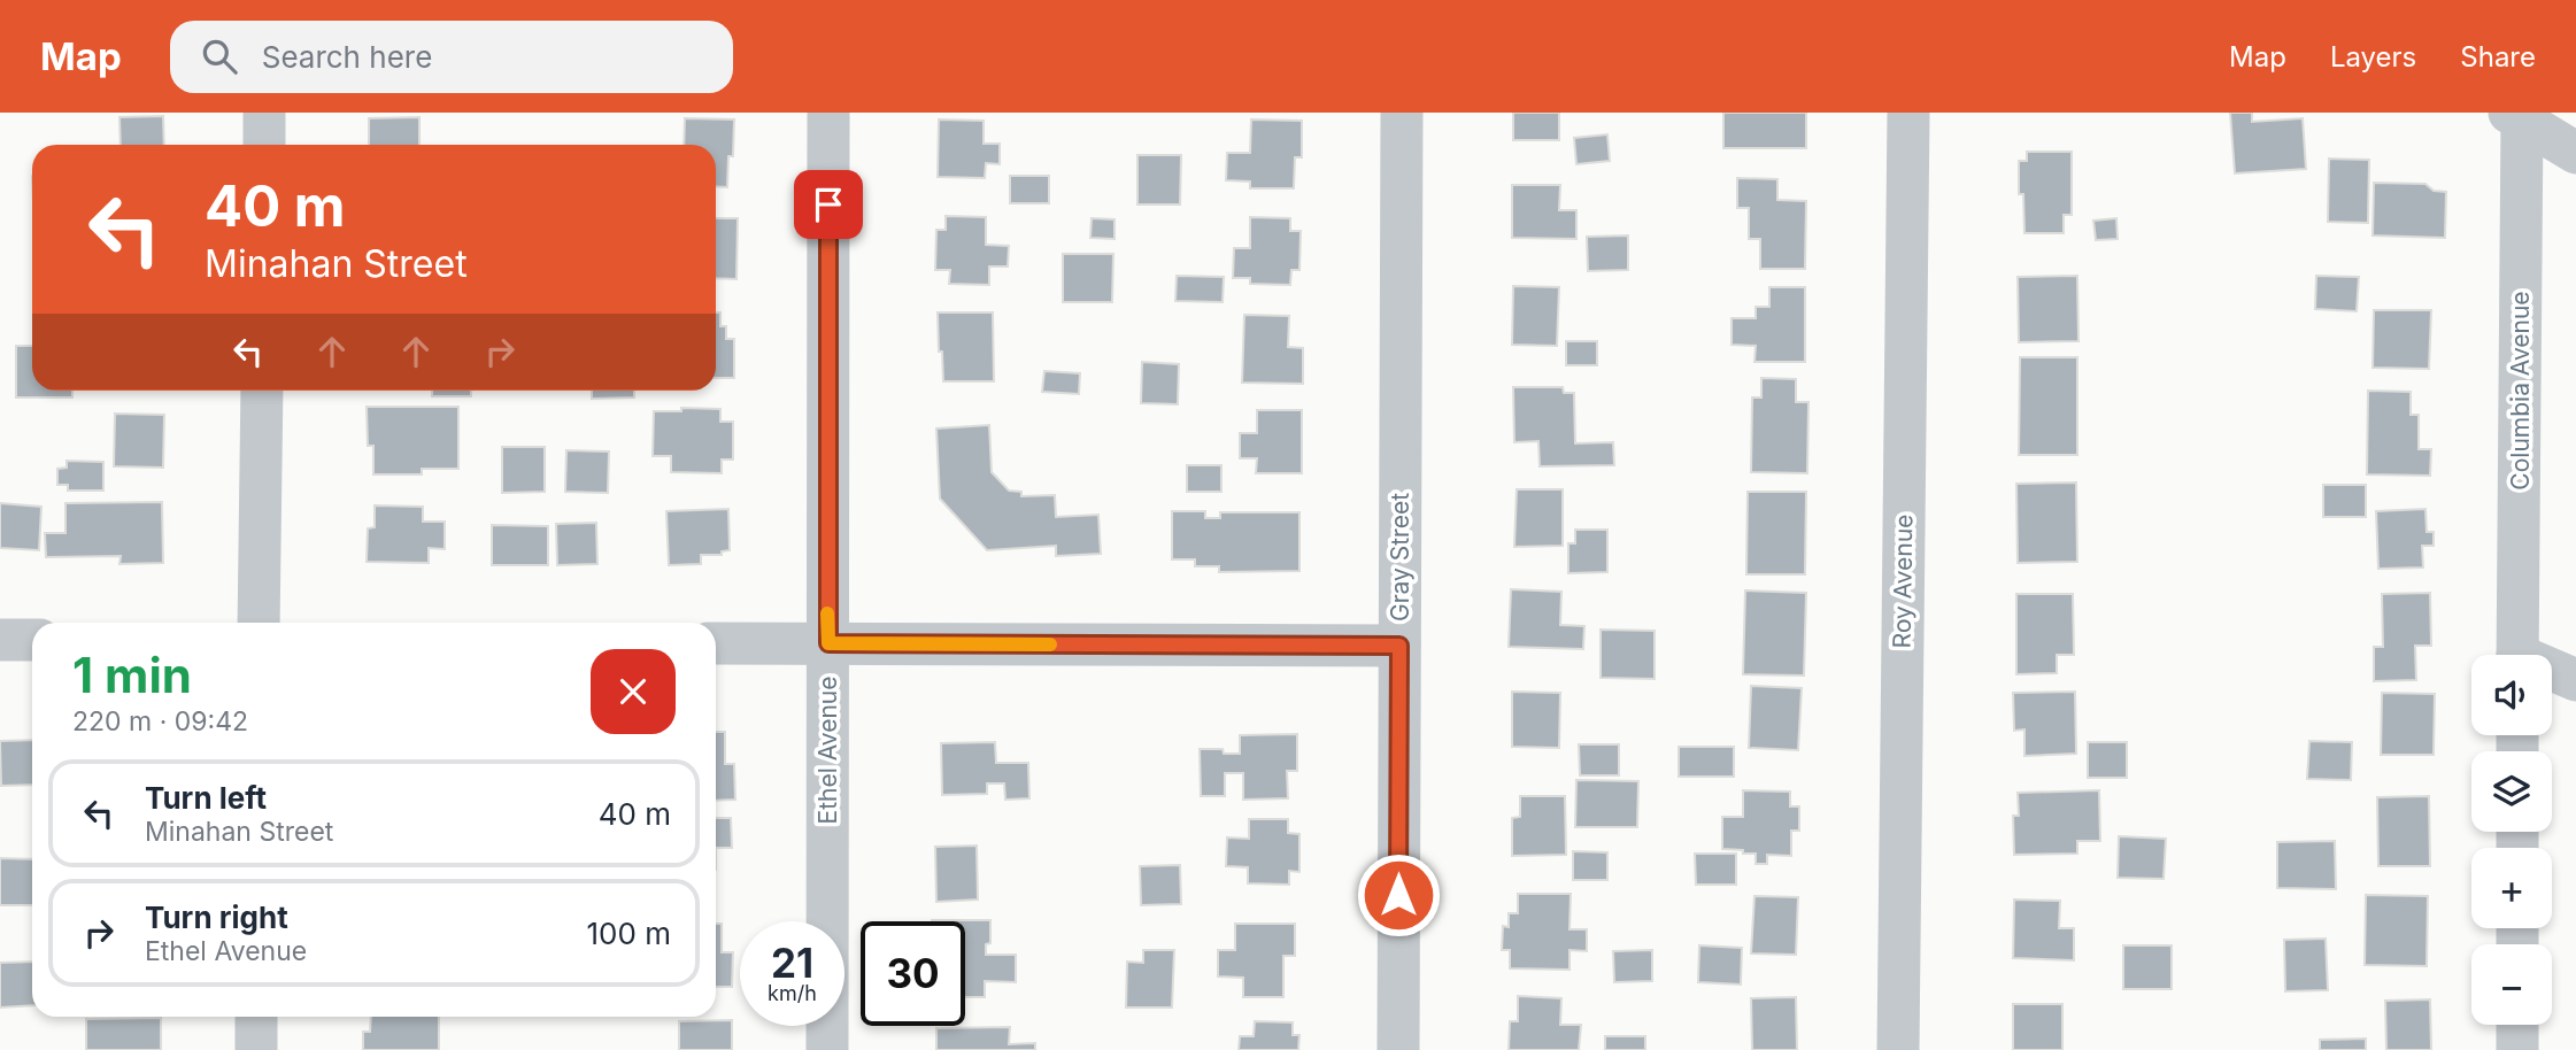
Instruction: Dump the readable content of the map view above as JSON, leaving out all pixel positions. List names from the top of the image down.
{
  "streets": {
    "street": [
      "Columbia Avenue",
      "Gray Street",
      "Roy Avenue",
      "Ethel Avenue"
    ]
  },
  "page": {
    "header": "Map",
    "search": "Search here",
    "nav": ["Map", "Layers", "Share"],
    "turn": ["40 m", "Minahan Street"],
    "heading": ["1 min", "220 m · 09:42"],
    "map_buttons": ["+", "−"],
    "list": [
      {
        "name": "Turn left",
        "note": "Minahan Street",
        "value": "40 m"
      },
      {
        "name": "Turn right",
        "note": "Ethel Avenue",
        "value": "100 m"
      }
    ],
    "speed": "21 km/h",
    "limit": "30"
  }
}
